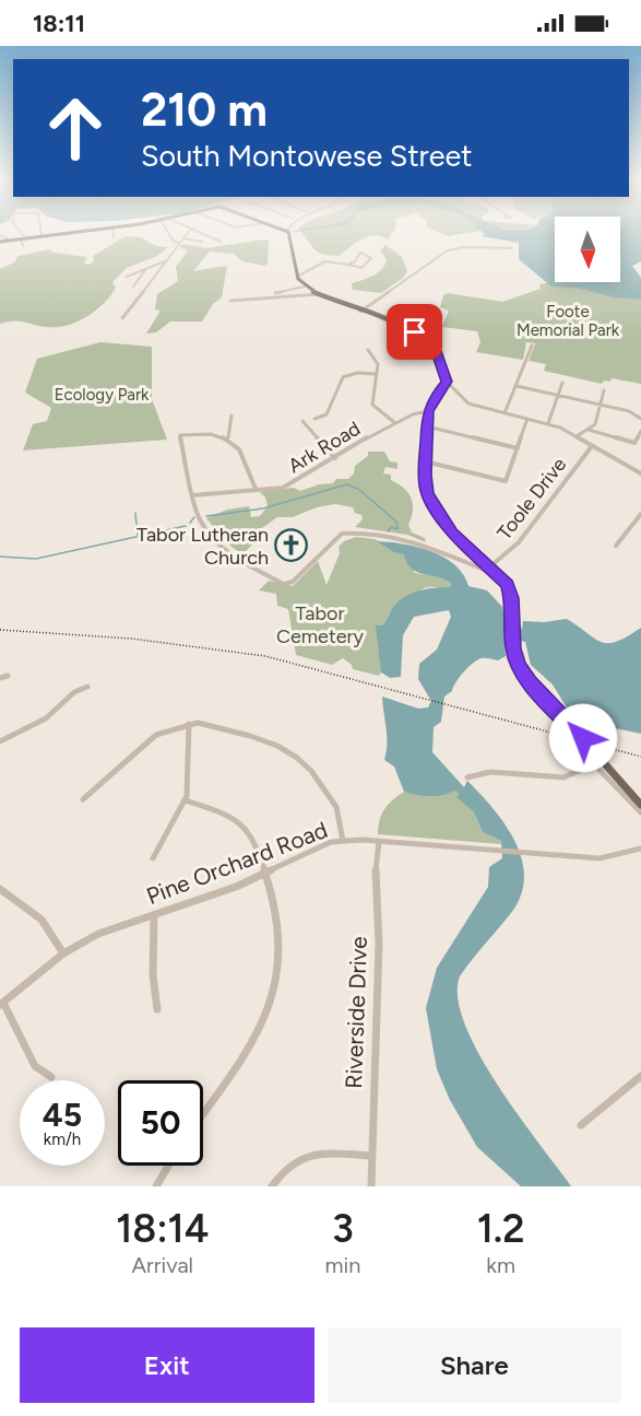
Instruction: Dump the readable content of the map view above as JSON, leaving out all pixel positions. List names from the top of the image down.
{
  "streets": {
    "street": [
      "Ark Road",
      "Toole Drive",
      "Pine Orchard Road",
      "Riverside Drive"
    ]
  },
  "crossings": [
    ["Pine Orchard Road", "Riverside Drive"]
  ],
  "parks": ["Foote Memorial Park", "Ecology Park", "Tabor Cemetery"],
  "places": {
    "church": ["Tabor Lutheran Church"]
  },
  "north": "bottom",
  "page": {
    "status": "18:11",
    "turn": ["210 m", "South Montowese Street"],
    "speed": "45 km/h",
    "limit": "50",
    "eta": [
      "18:14",
      "Arrival",
      "3",
      "min",
      "1.2",
      "km"
    ],
    "buttons": ["Exit", "Share"]
  }
}
